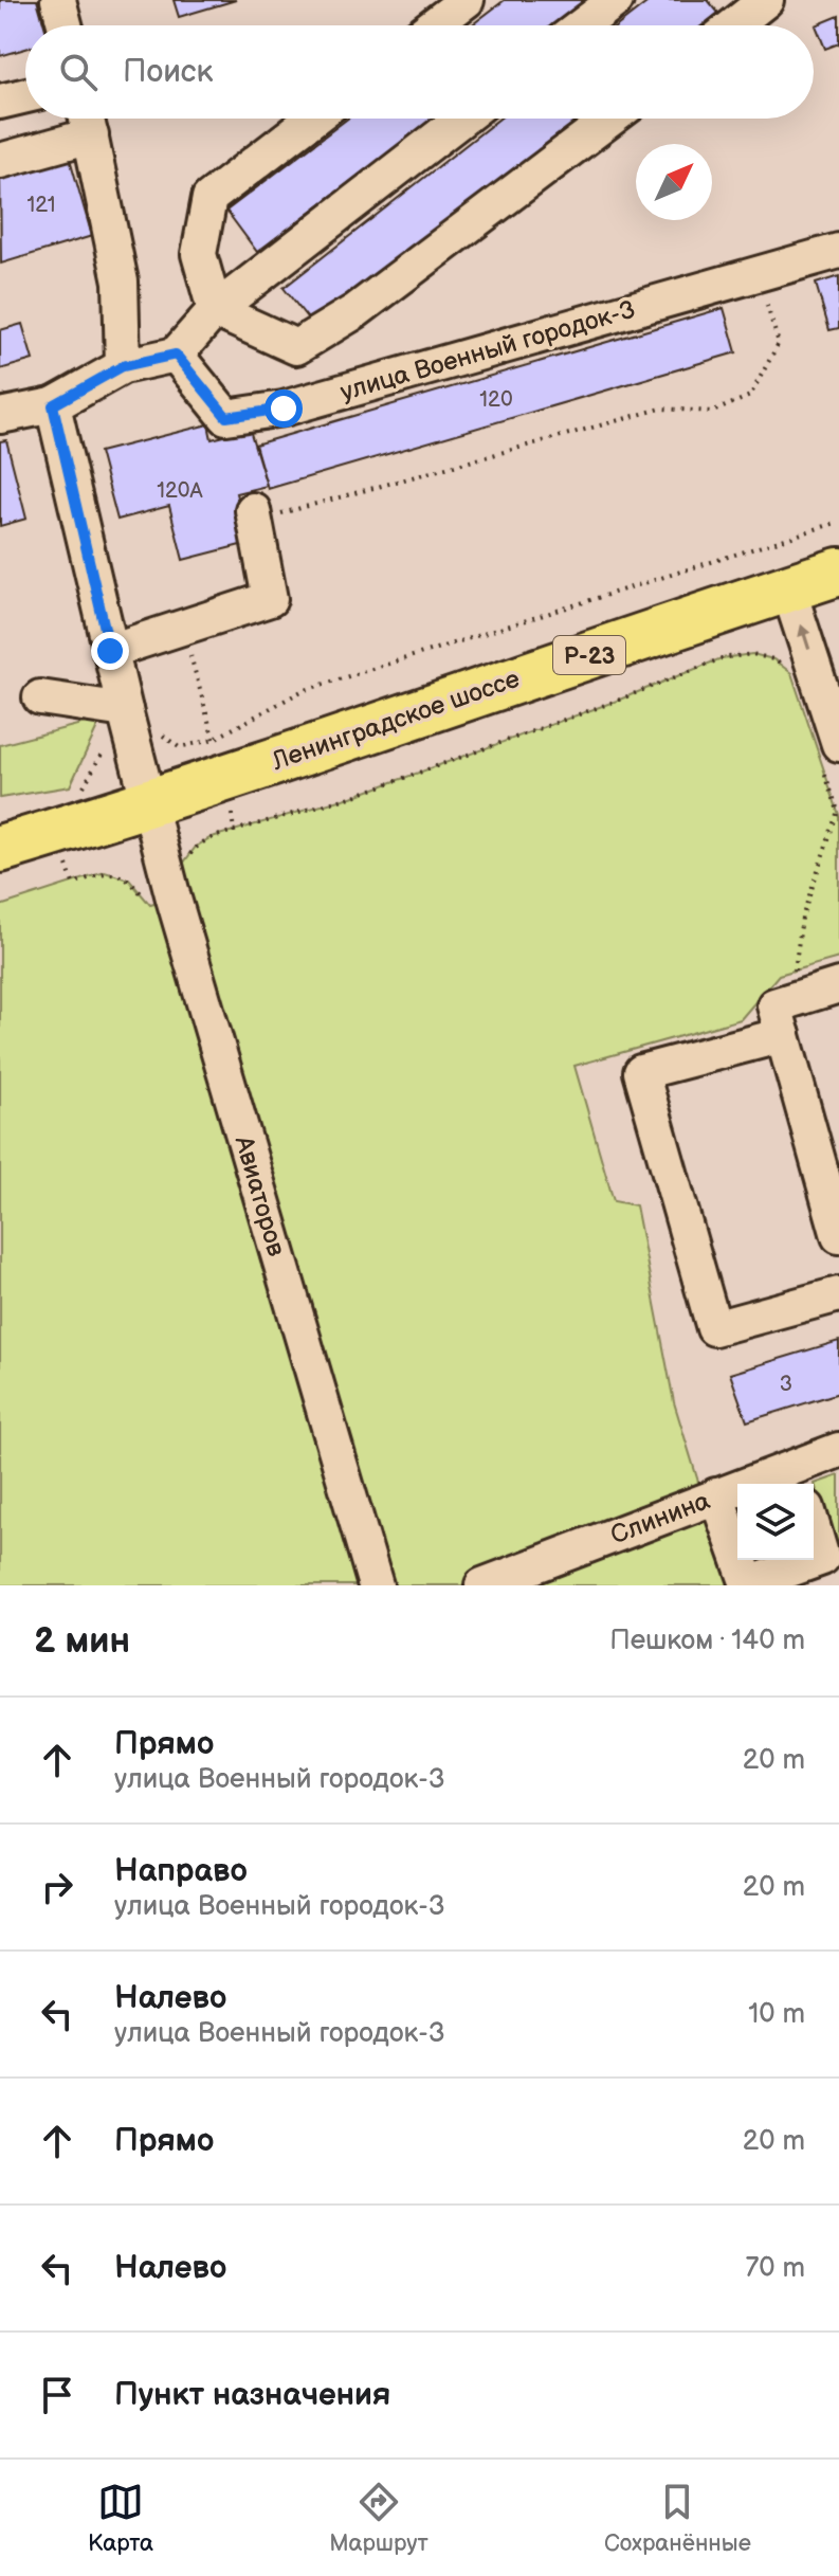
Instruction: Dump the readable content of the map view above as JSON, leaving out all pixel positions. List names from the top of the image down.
{
  "streets": {
    "highway": ["Р-23", "Ленинградское шоссе"],
    "street": ["улица Военный городок-3", "Авиаторов", "Слинина"]
  },
  "crossings": [
    ["Ленинградское шоссе", "Авиаторов"]
  ],
  "house_numbers": [
    "121",
    "120",
    "120А",
    "3"
  ],
  "north": "top right",
  "page": {
    "search": "Поиск",
    "heading": ["2 мин", "Пешком · 140 m"],
    "list": [
      ["Прямо", "улица Военный городок-3", "20 m"],
      ["Направо", "улица Военный городок-3", "20 m"],
      ["Налево", "улица Военный городок-3", "10 m"],
      ["Прямо", "20 m"],
      ["Налево", "70 m"],
      "Пункт назначения"
    ],
    "nav": ["Карта", "Маршрут", "Сохранённые"]
  }
}
